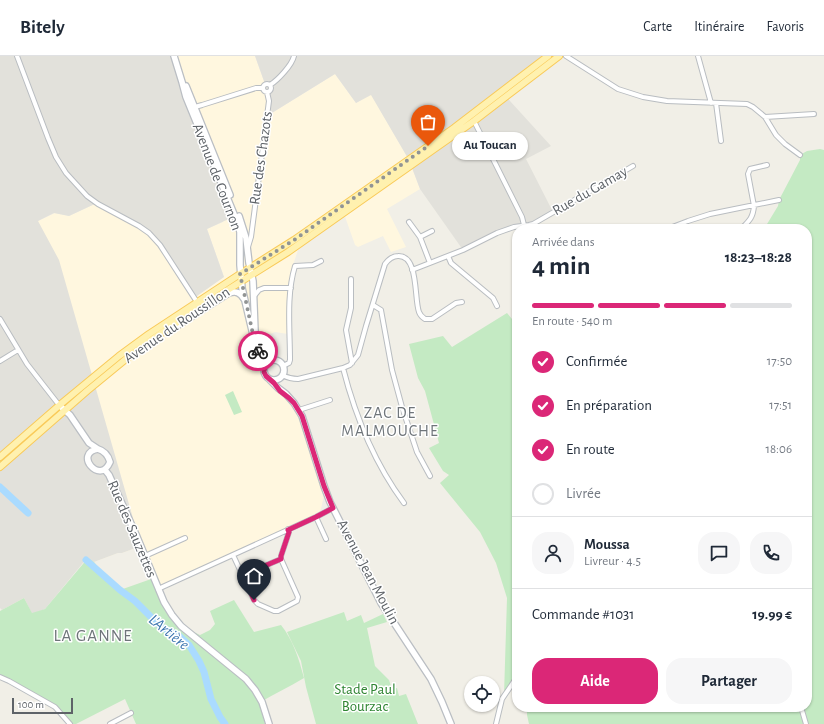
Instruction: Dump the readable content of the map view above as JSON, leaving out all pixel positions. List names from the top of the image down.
{
  "streets": {
    "main road": [
      "Avenue de Cournon",
      "Avenue du Roussillon",
      "Rue des Sauzettes",
      "Avenue Jean Moulin"
    ],
    "street": ["Rue des Chazots", "Rue du Gamay"]
  },
  "crossings": [
    ["Rue des Chazots", "Avenue de Cournon"],
    ["Avenue de Cournon", "Avenue du Roussillon"]
  ],
  "districts": ["ZAC DE MALMOUCHE", "LA GANNE"],
  "water": ["L'Artière"],
  "parks": ["Stade Paul Bourzac"],
  "places": ["Au Toucan"],
  "scale_bar": "100 m",
  "page": {
    "header": "Bitely",
    "nav": ["Carte", "Itinéraire", "Favoris"],
    "bubble": "Au Toucan",
    "heading": ["4 min", "Arrivée dans", "18:23–18:28"],
    "panel": [
      "Moussa",
      "Livreur · 4.5",
      "Commande #1031",
      "19.99 €"
    ],
    "bar": "En route · 540 m",
    "list": [
      ["Confirmée", "17:50"],
      ["En préparation", "17:51"],
      ["En route", "18:06"],
      "Livrée"
    ],
    "buttons": ["Aide", "Partager"],
    "scale": "100 m"
  }
}
